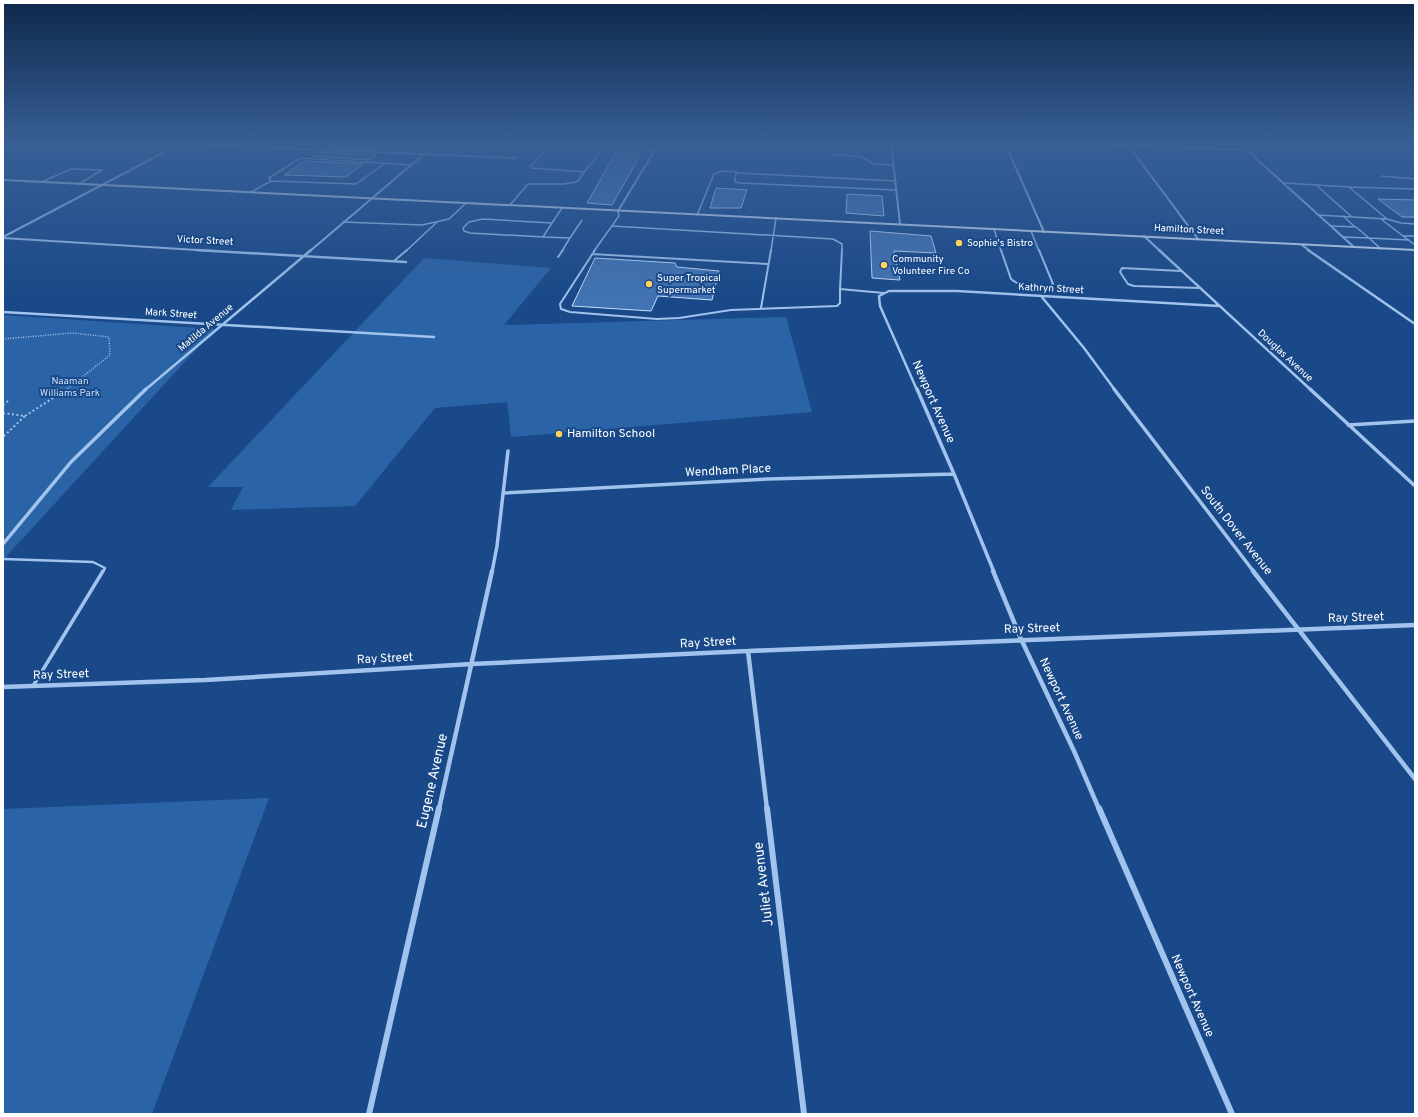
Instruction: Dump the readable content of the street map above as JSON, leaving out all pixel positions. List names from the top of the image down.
{
  "streets": {
    "street": [
      "Hamilton Street",
      "Victor Street",
      "Kathryn Street",
      "Mark Street",
      "Matilda Avenue",
      "Douglas Avenue",
      "Newport Avenue",
      "Wendham Place",
      "South Dover Avenue",
      "Ray Street",
      "Eugene Avenue",
      "Juliet Avenue"
    ]
  },
  "crossings": [
    ["Hamilton Street", "Matilda Avenue"],
    ["Hamilton Street", "Douglas Avenue"],
    ["Victor Street", "Matilda Avenue"],
    ["Kathryn Street", "Douglas Avenue"],
    ["Kathryn Street", "Newport Avenue"],
    ["Kathryn Street", "South Dover Avenue"],
    ["Mark Street", "Matilda Avenue"],
    ["Newport Avenue", "Wendham Place"],
    ["Newport Avenue", "Ray Street"],
    ["Wendham Place", "Eugene Avenue"],
    ["South Dover Avenue", "Ray Street"],
    ["Ray Street", "Eugene Avenue"],
    ["Ray Street", "Juliet Avenue"]
  ],
  "parks": ["Naaman Williams Park"],
  "places": [
    "Sophie's Bistro",
    "Community Volunteer Fire Co",
    "Super Tropical Supermarket",
    "Hamilton School"
  ]
}
